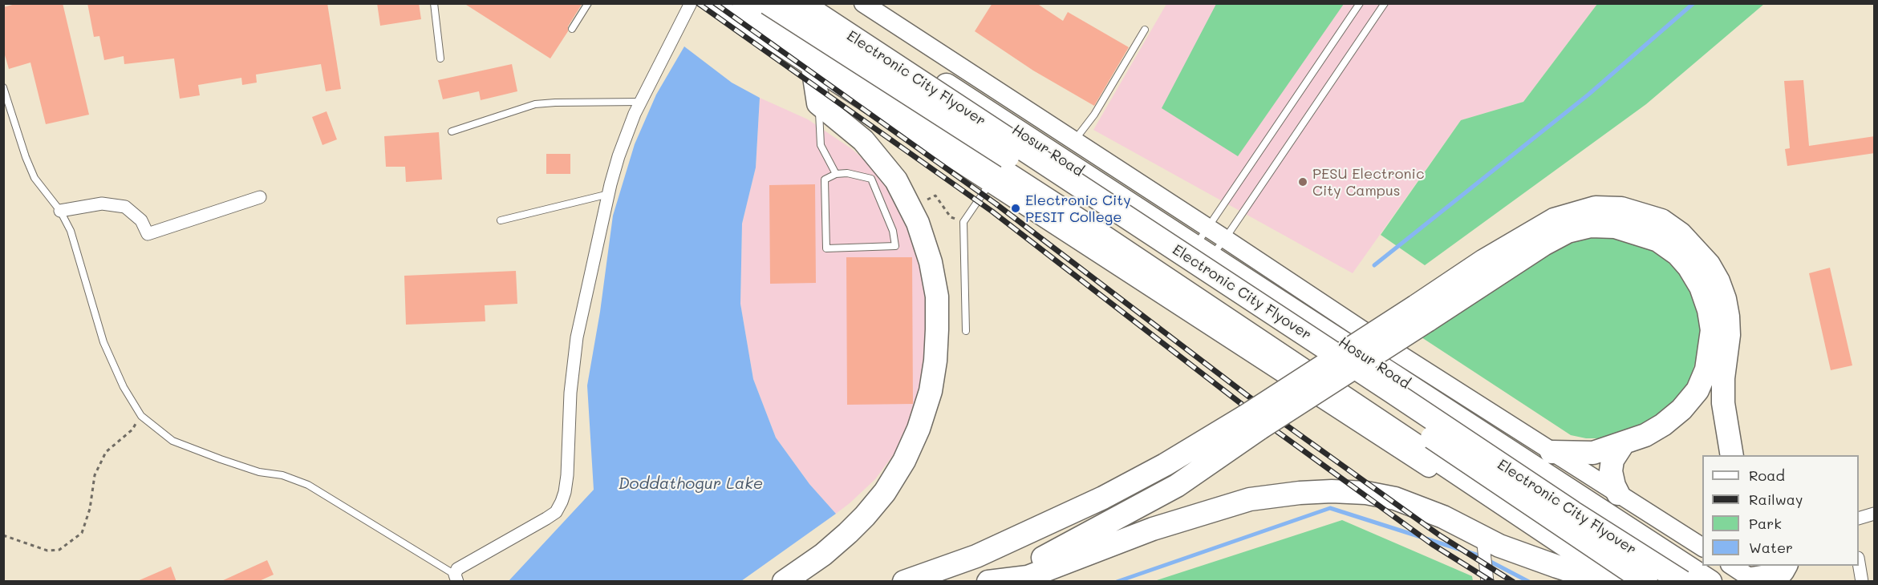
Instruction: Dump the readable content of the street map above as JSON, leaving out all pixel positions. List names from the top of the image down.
{
  "streets": {
    "highway": ["Electronic City Flyover", "Hosur Road"]
  },
  "water": ["Doddathogur Lake"],
  "places": ["PESU Electronic City Campus", "Electronic City PESIT College"],
  "legend": [
    "Road",
    "Railway",
    "Park",
    "Water"
  ]
}
